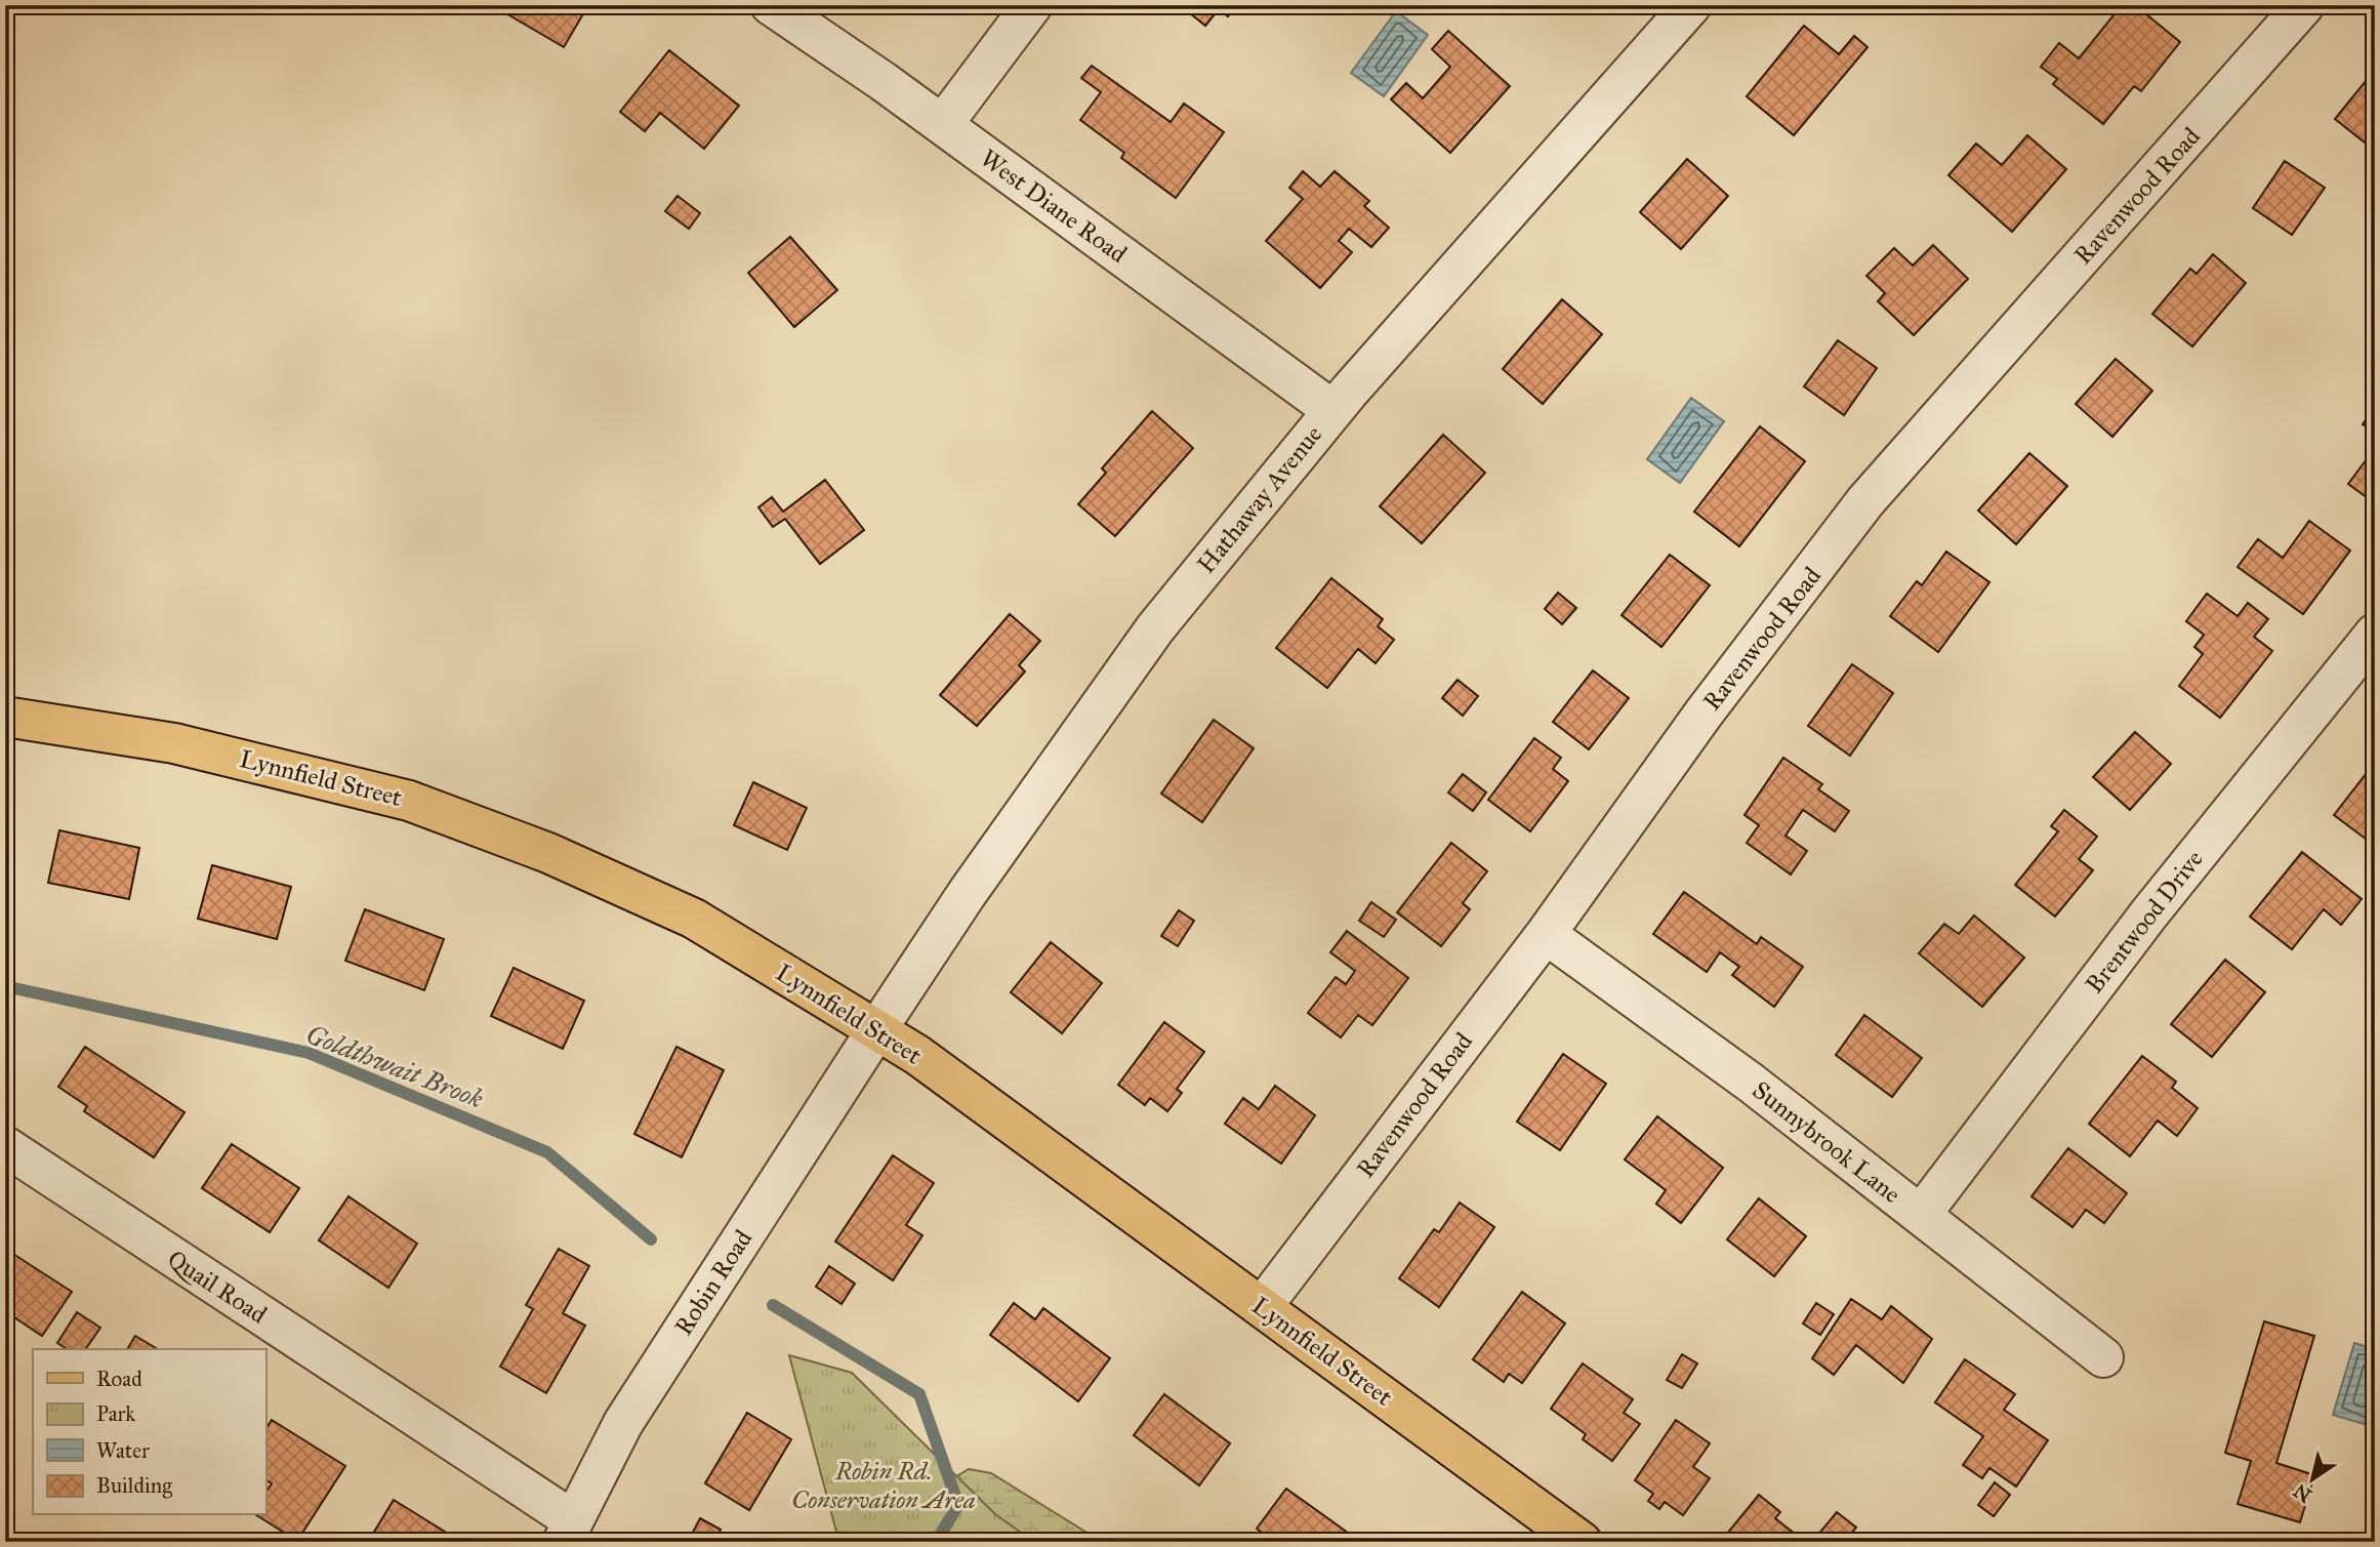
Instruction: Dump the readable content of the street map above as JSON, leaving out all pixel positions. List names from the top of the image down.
{
  "streets": {
    "main road": ["Lynnfield Street"],
    "street": [
      "Ravenwood Road",
      "West Diane Road",
      "Hathaway Avenue",
      "Brentwood Drive",
      "Sunnybrook Lane",
      "Robin Road",
      "Quail Road"
    ]
  },
  "crossings": [
    ["Ravenwood Road", "Lynnfield Street"],
    ["Ravenwood Road", "Sunnybrook Lane"],
    ["West Diane Road", "Hathaway Avenue"],
    ["Hathaway Avenue", "Lynnfield Street"],
    ["Hathaway Avenue", "Robin Road"],
    ["Lynnfield Street", "Robin Road"],
    ["Brentwood Drive", "Sunnybrook Lane"],
    ["Robin Road", "Quail Road"]
  ],
  "water": ["Goldthwait Brook"],
  "parks": ["Robin Rd. Conservation Area"],
  "legend": [
    "Road",
    "Park",
    "Water",
    "Building"
  ],
  "north": "bottom left"
}
